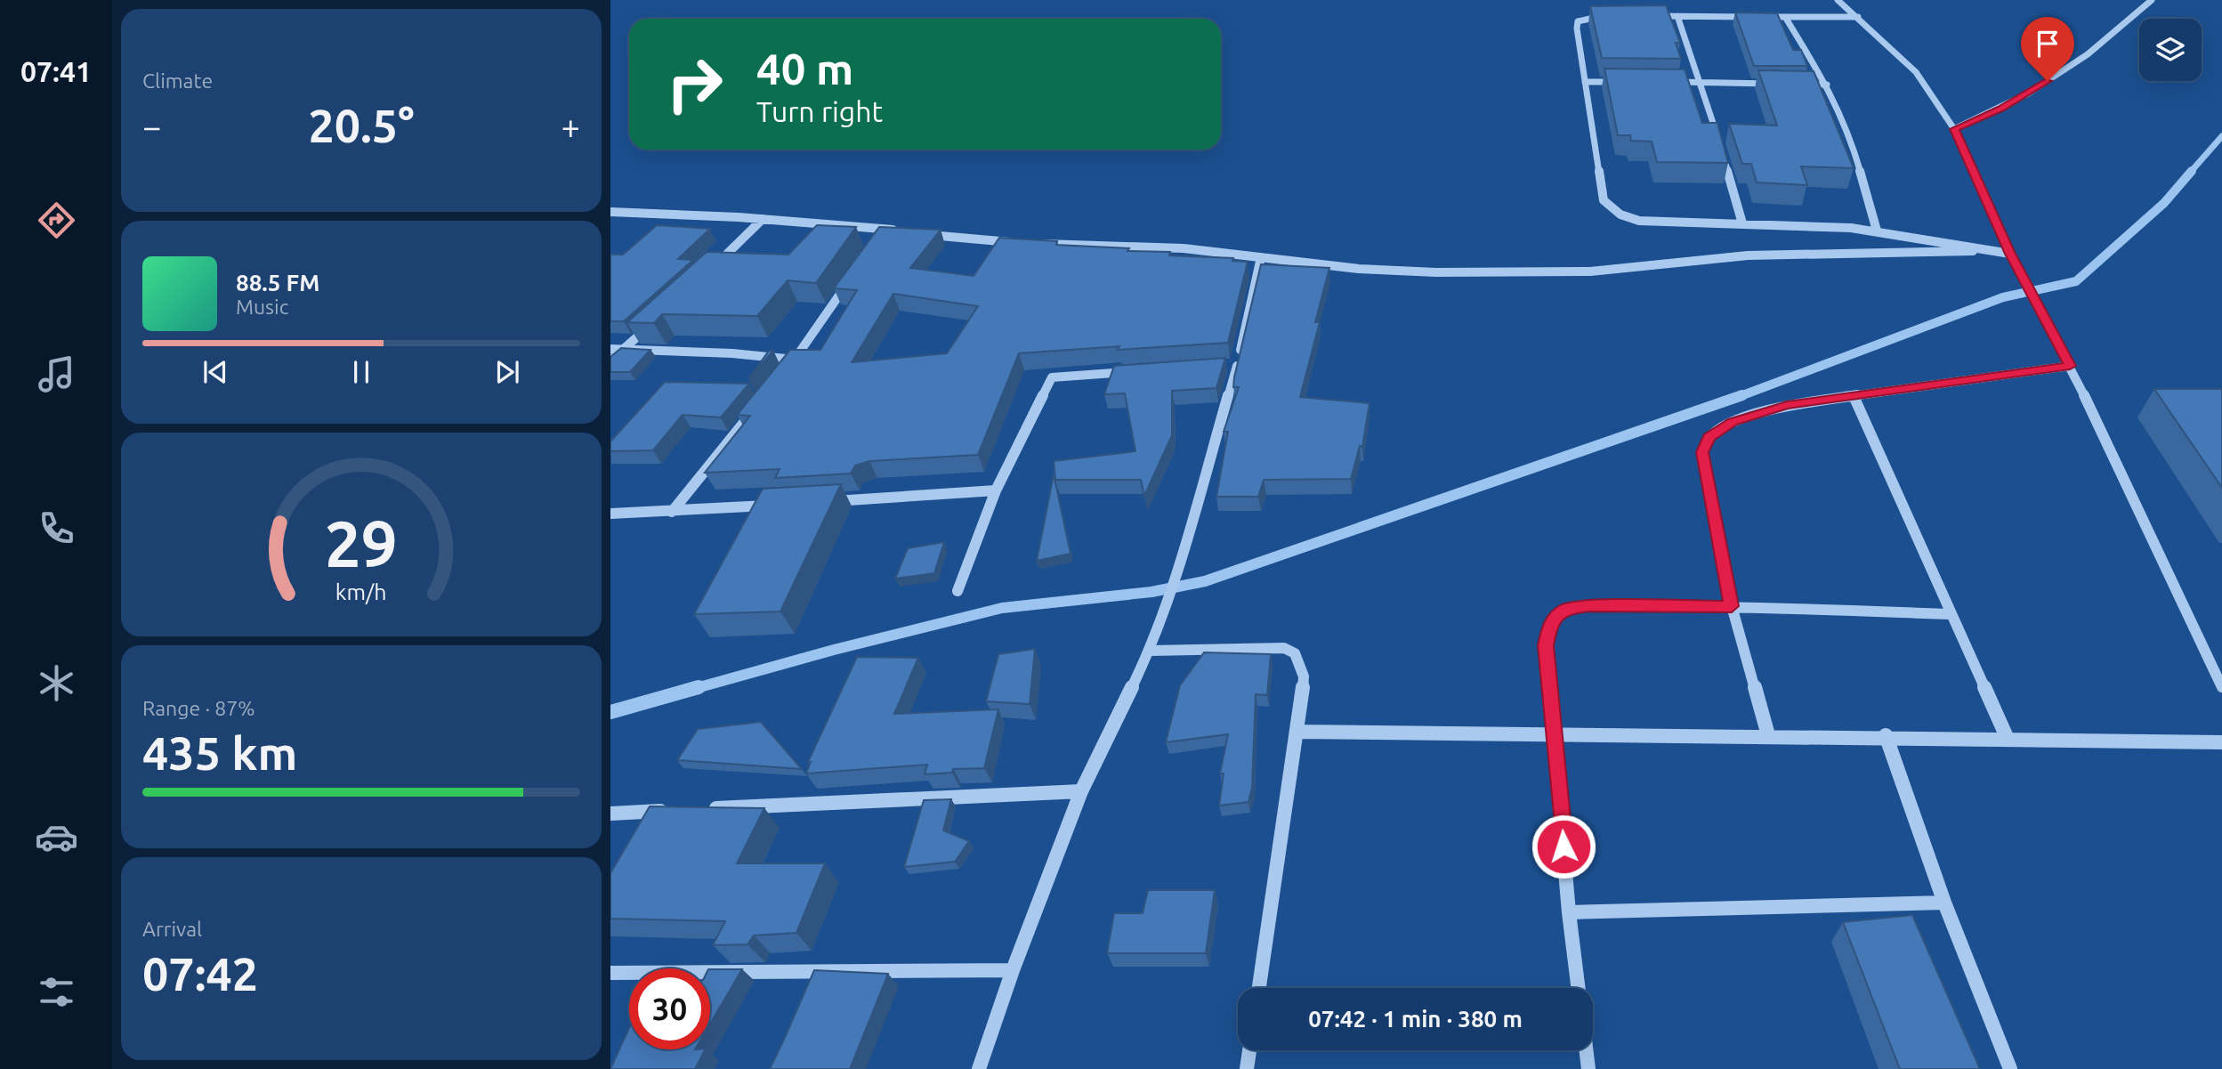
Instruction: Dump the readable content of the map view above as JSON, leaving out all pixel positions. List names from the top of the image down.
{
  "page": {
    "tabs": "07:41",
    "tile": [
      "Climate",
      ["Range · 87%", "435 km"],
      ["Arrival", "07:42"]
    ],
    "turn": ["40 m", "Turn right"],
    "heat": ["−", "20.5°", "+"],
    "song": ["88.5 FM", "Music"],
    "limit": "30",
    "trip": "07:42 · 1 min · 380 m",
    "gauge": ["29", "km/h"]
  }
}
